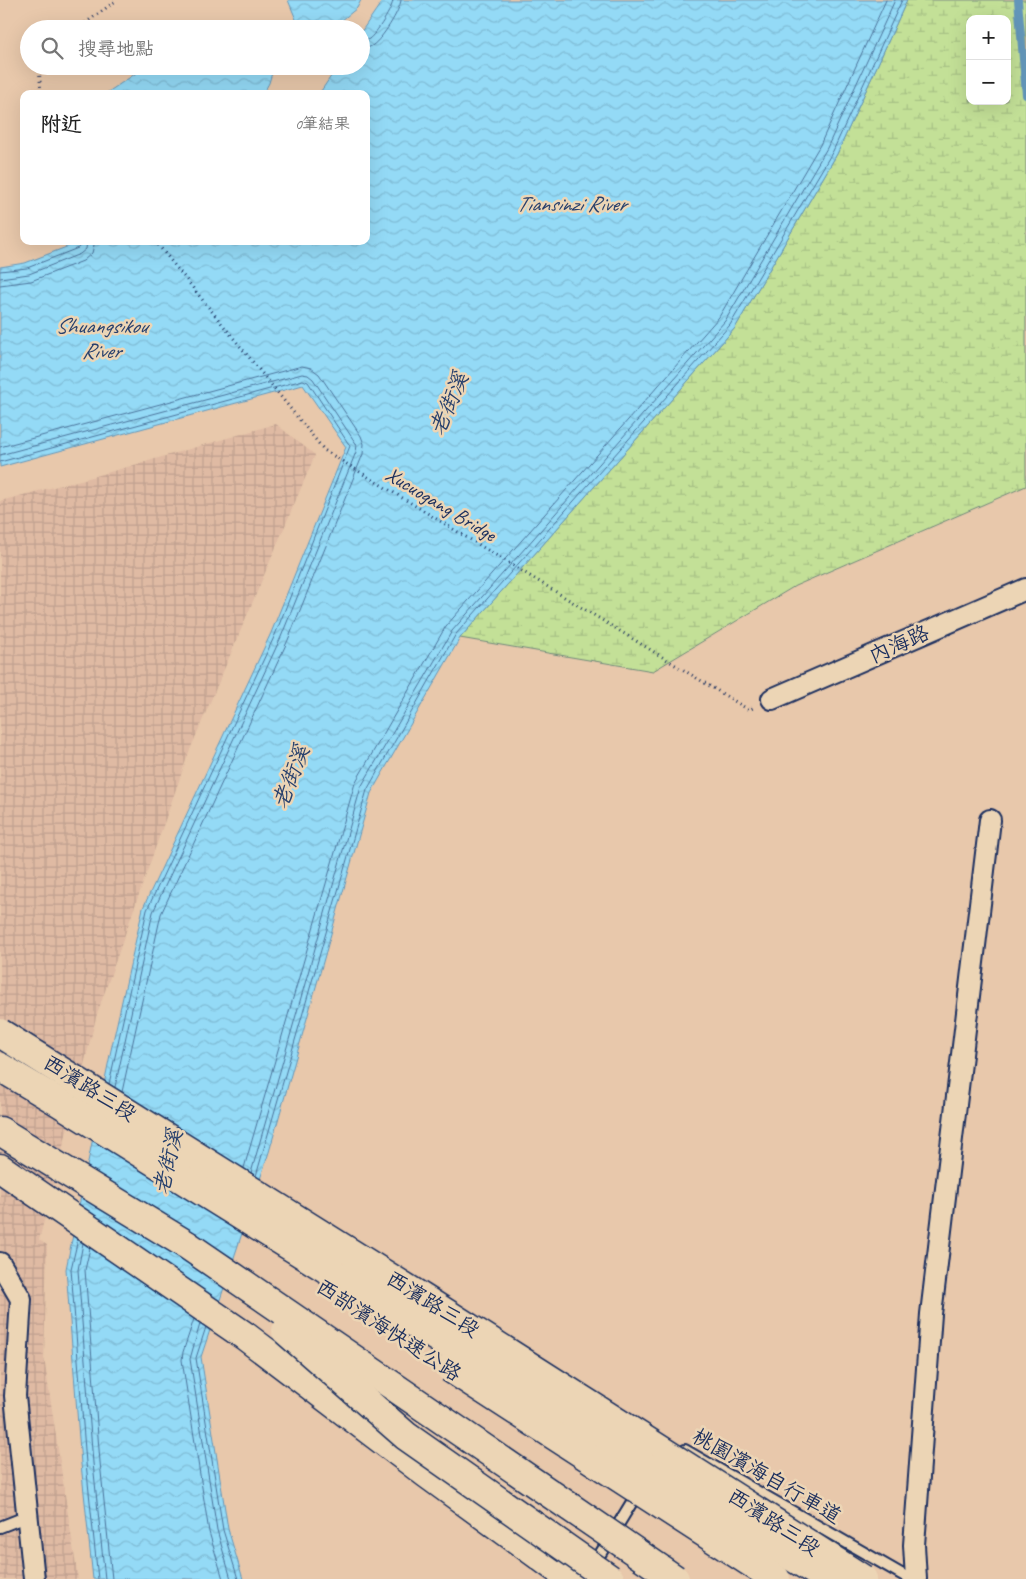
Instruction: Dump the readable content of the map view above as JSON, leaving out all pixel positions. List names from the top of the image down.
{
  "streets": {
    "main road": ["西濱路三段", "西部濱海快速公路"],
    "street": ["內海路"],
    "lane": ["桃園濱海自行車道"],
    "path": ["Xucuogang Bridge"]
  },
  "crossings": [
    ["Xucuogang Bridge", "內海路"]
  ],
  "water": ["Tiansinzi River", "Shuangsikou River", "老街溪"],
  "page": {
    "map_buttons": ["+", "−"],
    "search": "搜尋地點",
    "heading": ["附近", "0筆結果"]
  }
}
